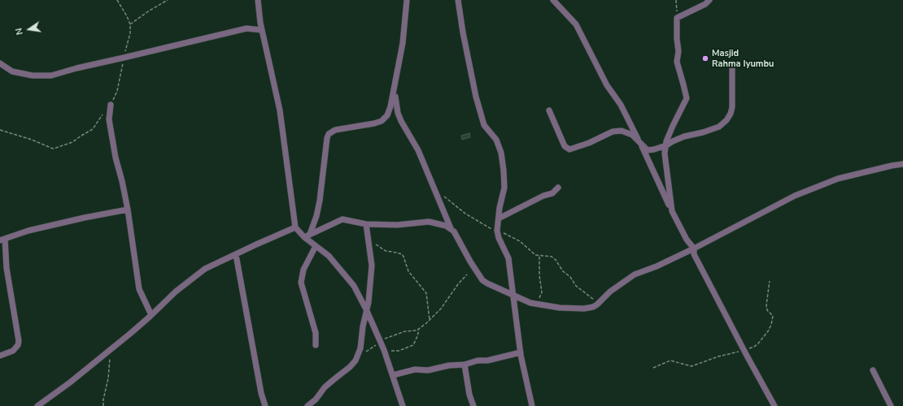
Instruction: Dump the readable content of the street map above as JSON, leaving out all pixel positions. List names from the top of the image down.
{
  "places": ["Masjid Rahma Iyumbu"],
  "north": "left"
}
